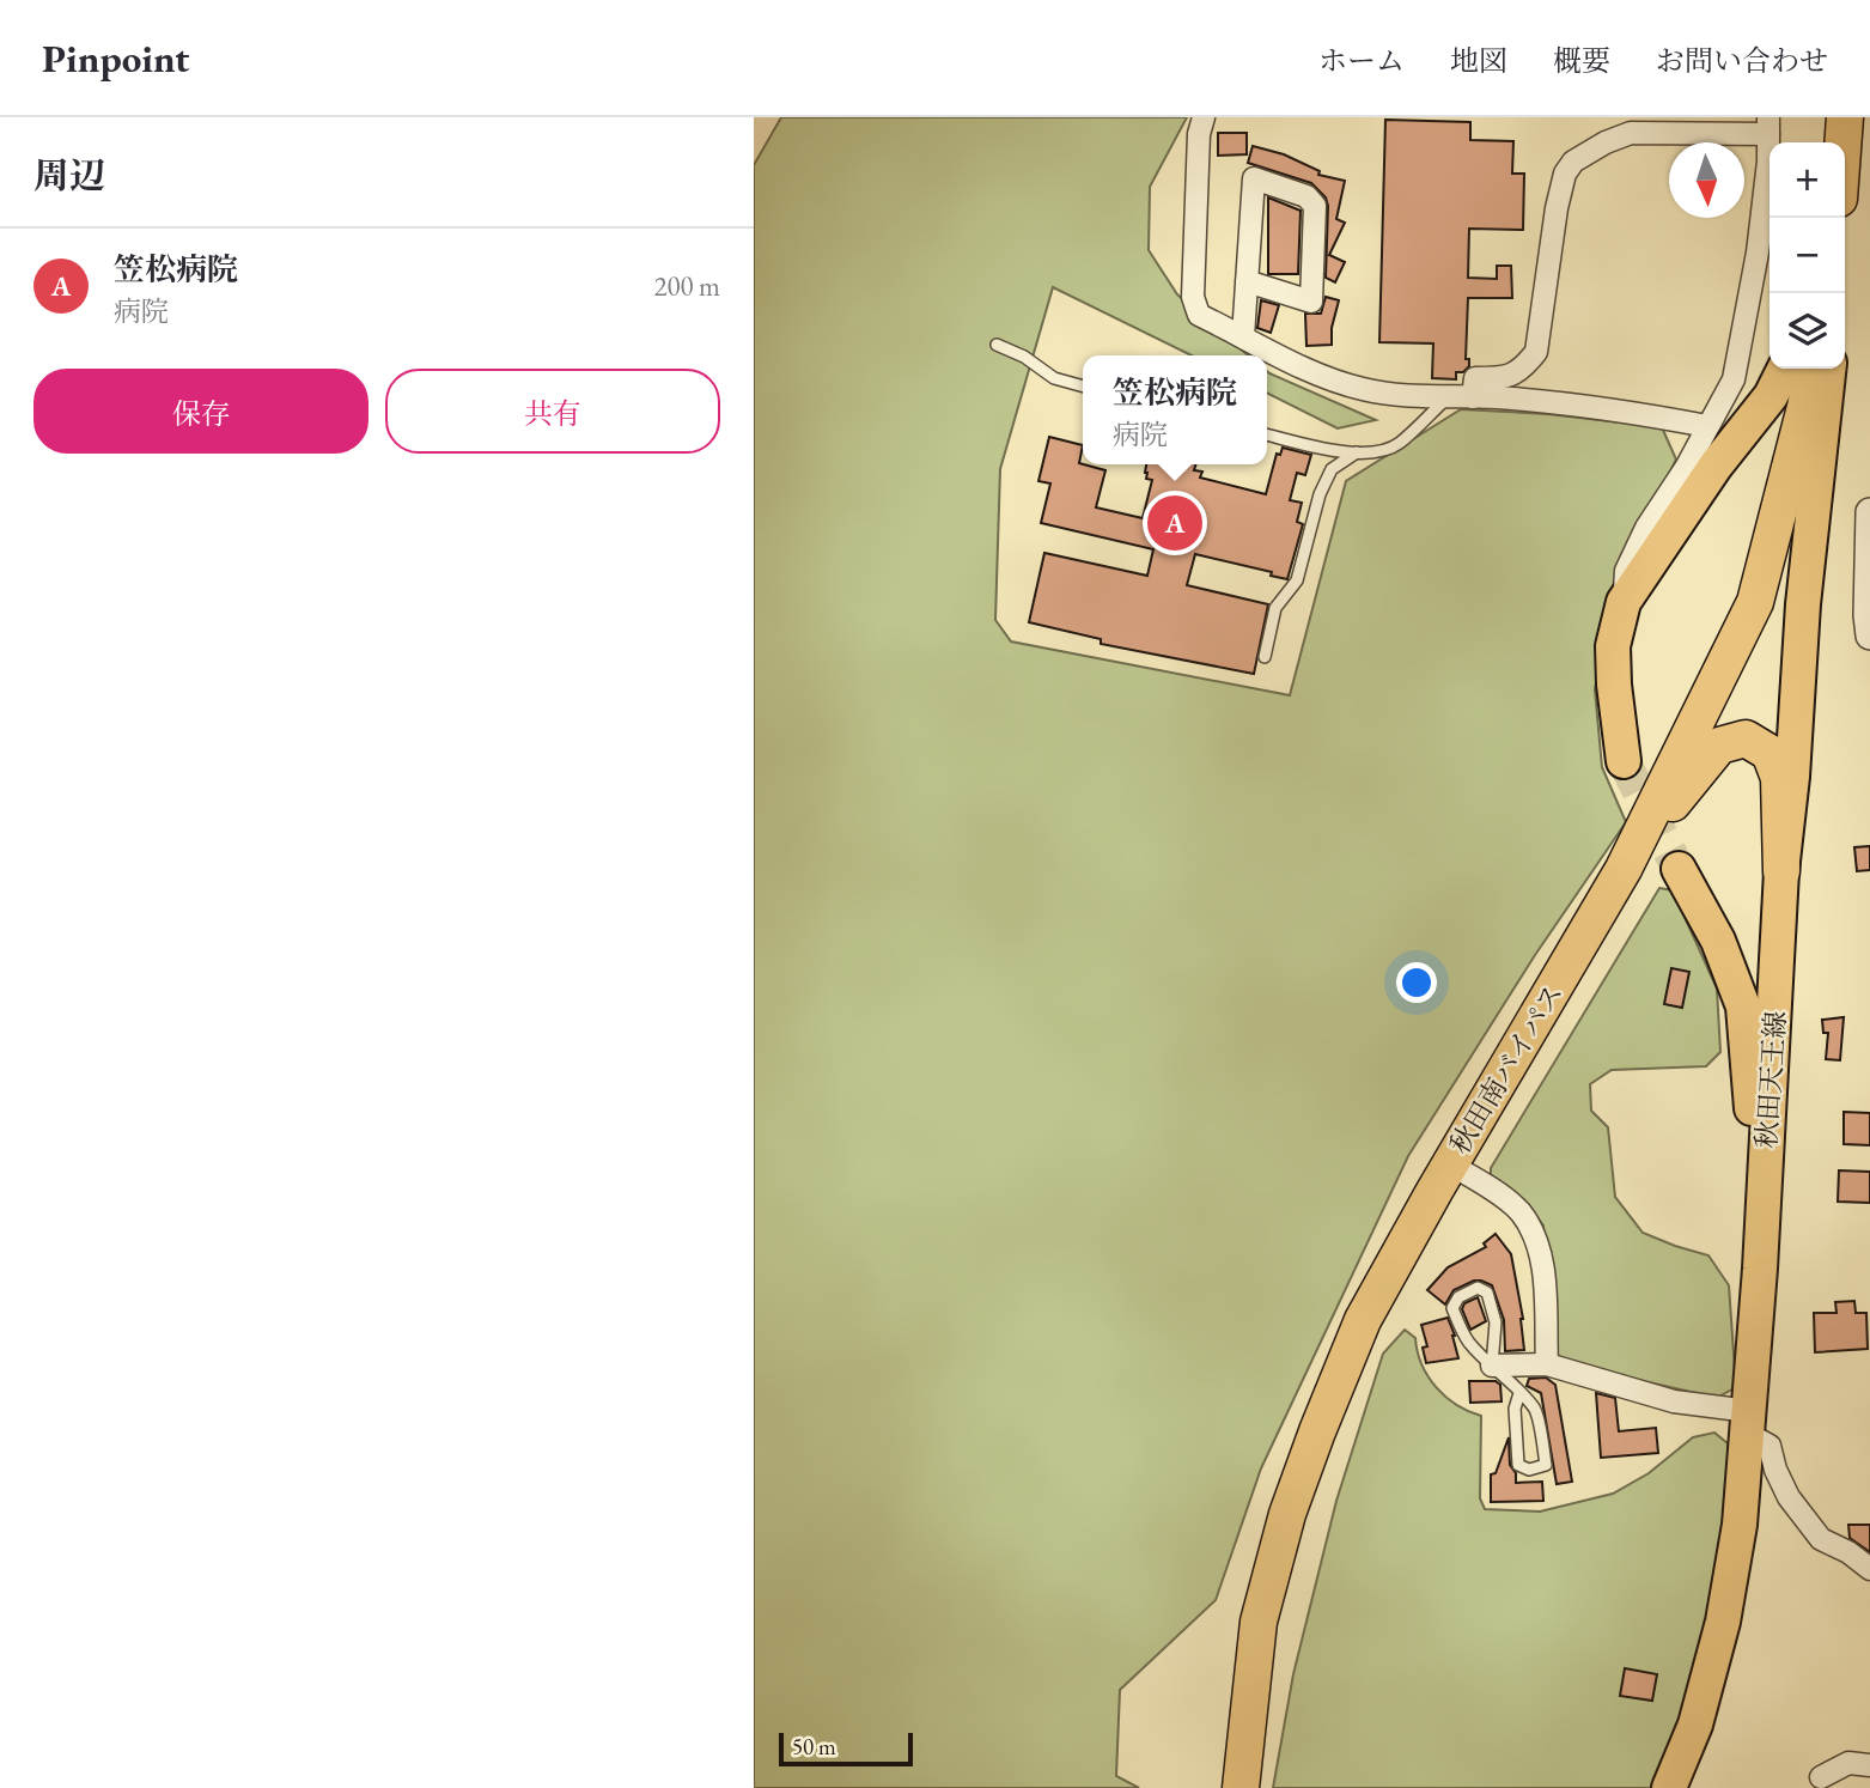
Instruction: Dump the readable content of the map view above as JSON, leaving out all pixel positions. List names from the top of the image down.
{
  "streets": {
    "highway": ["秋田南バイパス"],
    "main road": ["秋田天王線"]
  },
  "scale_bar": "50 m",
  "north": "bottom",
  "page": {
    "header": "Pinpoint",
    "nav": [
      "ホーム",
      "地図",
      "概要",
      "お問い合わせ"
    ],
    "heading": "周辺",
    "map_buttons": ["+", "−"],
    "list": [
      {
        "mark": "A",
        "name": "笠松病院",
        "note": "病院",
        "value": "200 m"
      }
    ],
    "buttons": ["保存", "共有"],
    "popup": ["笠松病院", "病院"],
    "pins": "A",
    "scale": "50 m"
  }
}
